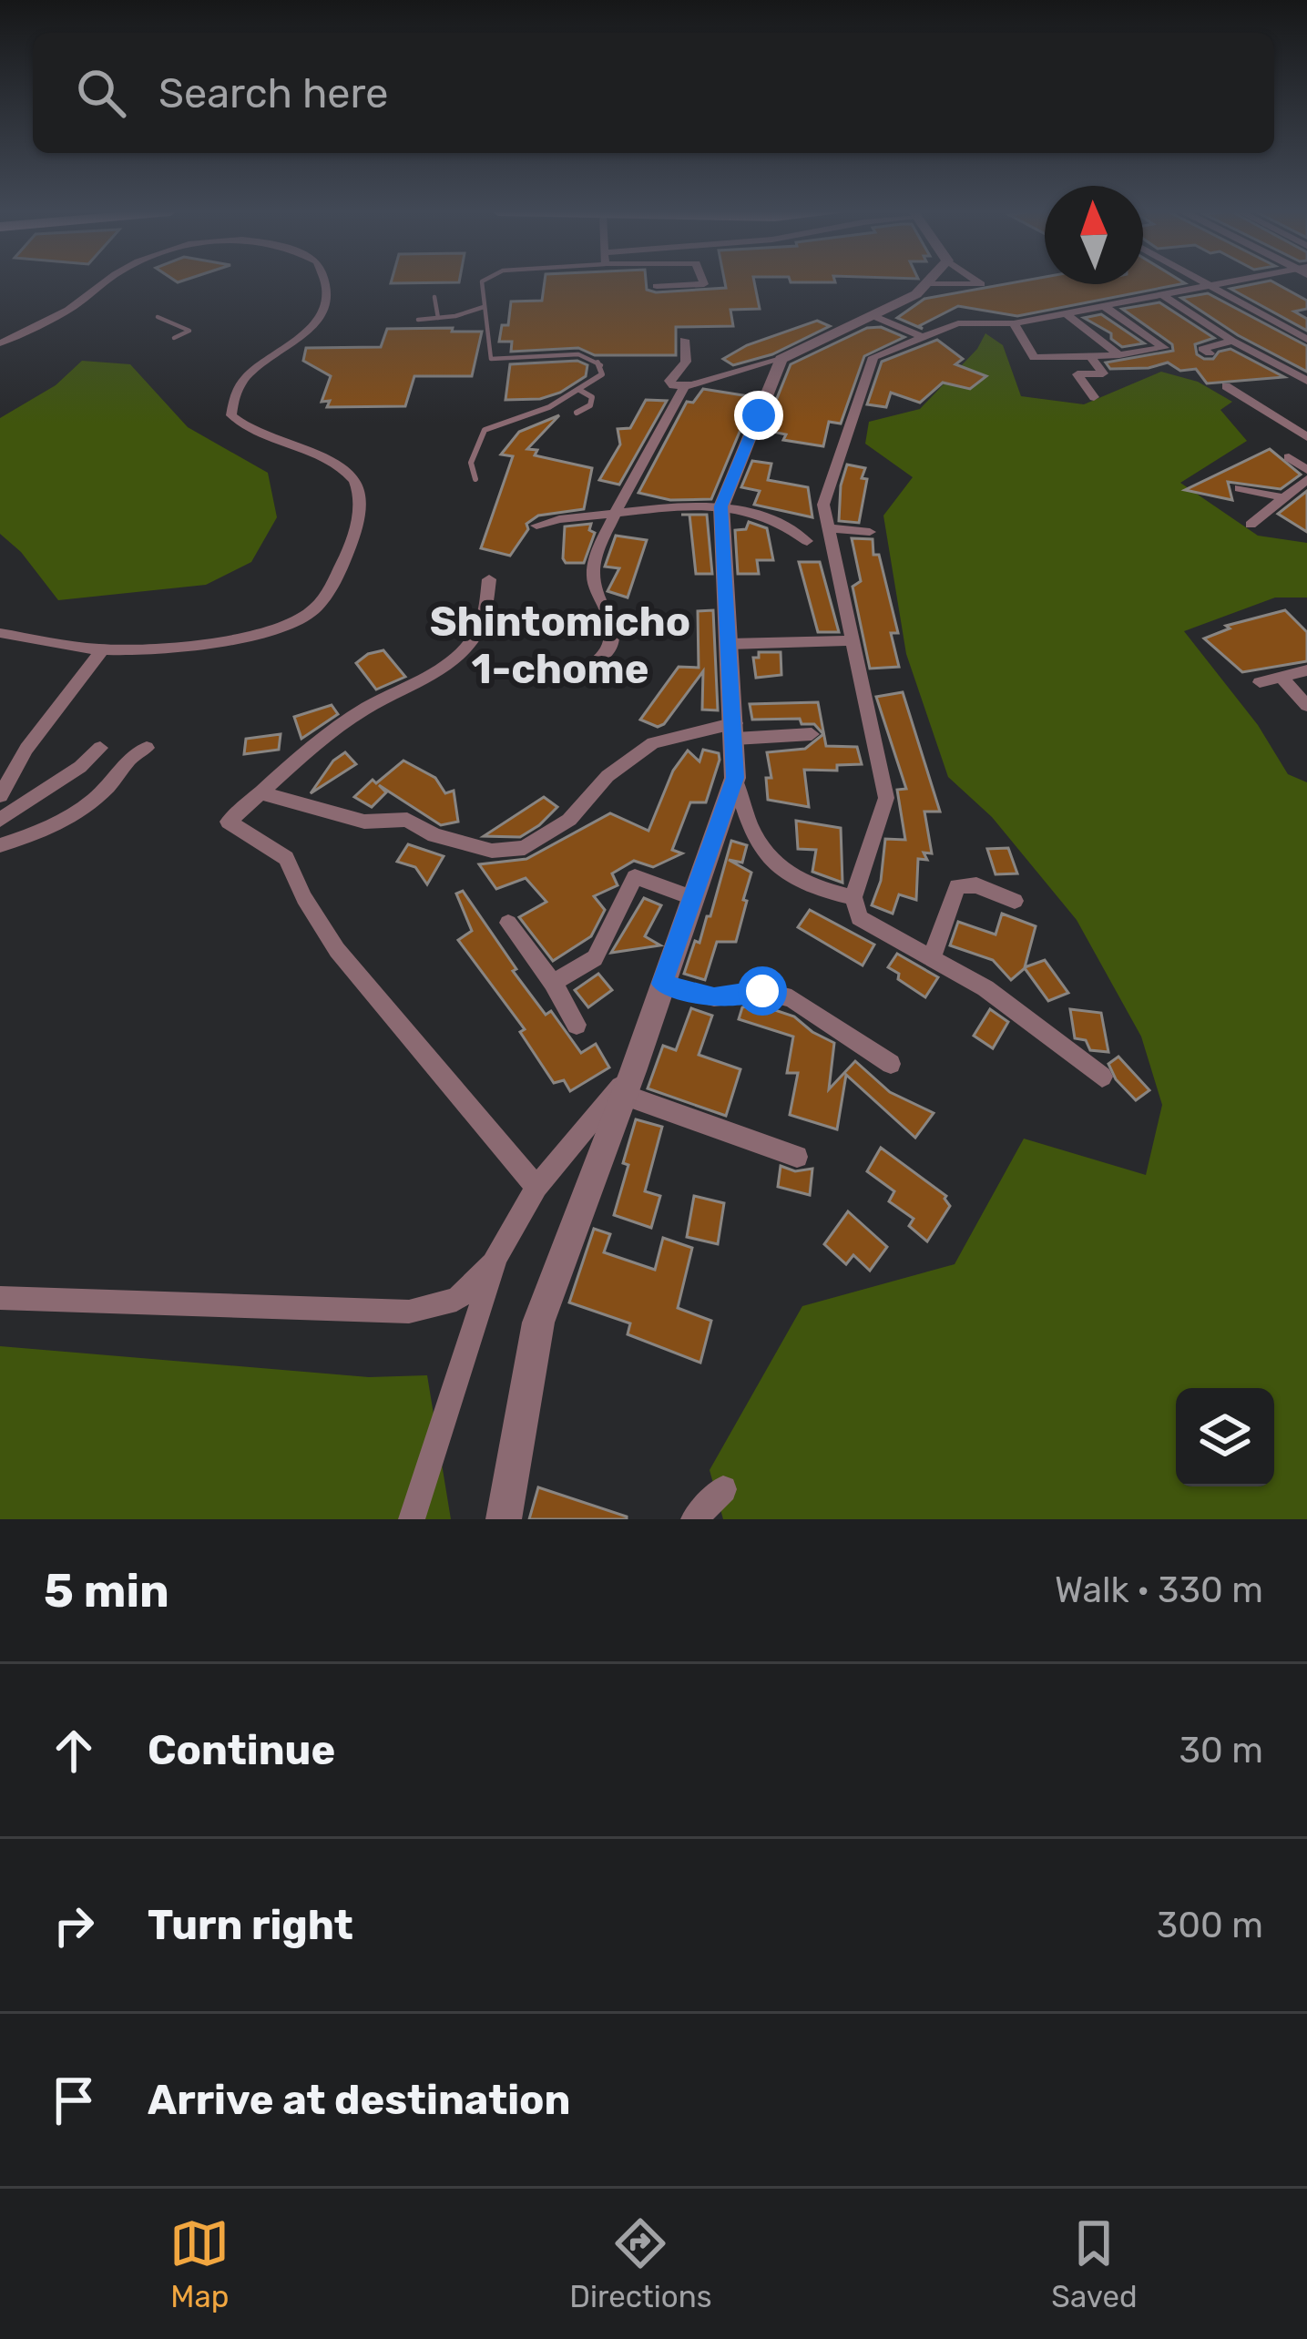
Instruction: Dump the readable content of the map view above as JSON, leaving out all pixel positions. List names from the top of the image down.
{
  "districts": ["Shintomicho 1-chome"],
  "north": "top",
  "page": {
    "search": "Search here",
    "heading": ["5 min", "Walk · 330 m"],
    "list": [
      ["Continue", "30 m"],
      ["Turn right", "300 m"],
      "Arrive at destination"
    ],
    "nav": ["Map", "Directions", "Saved"]
  }
}
